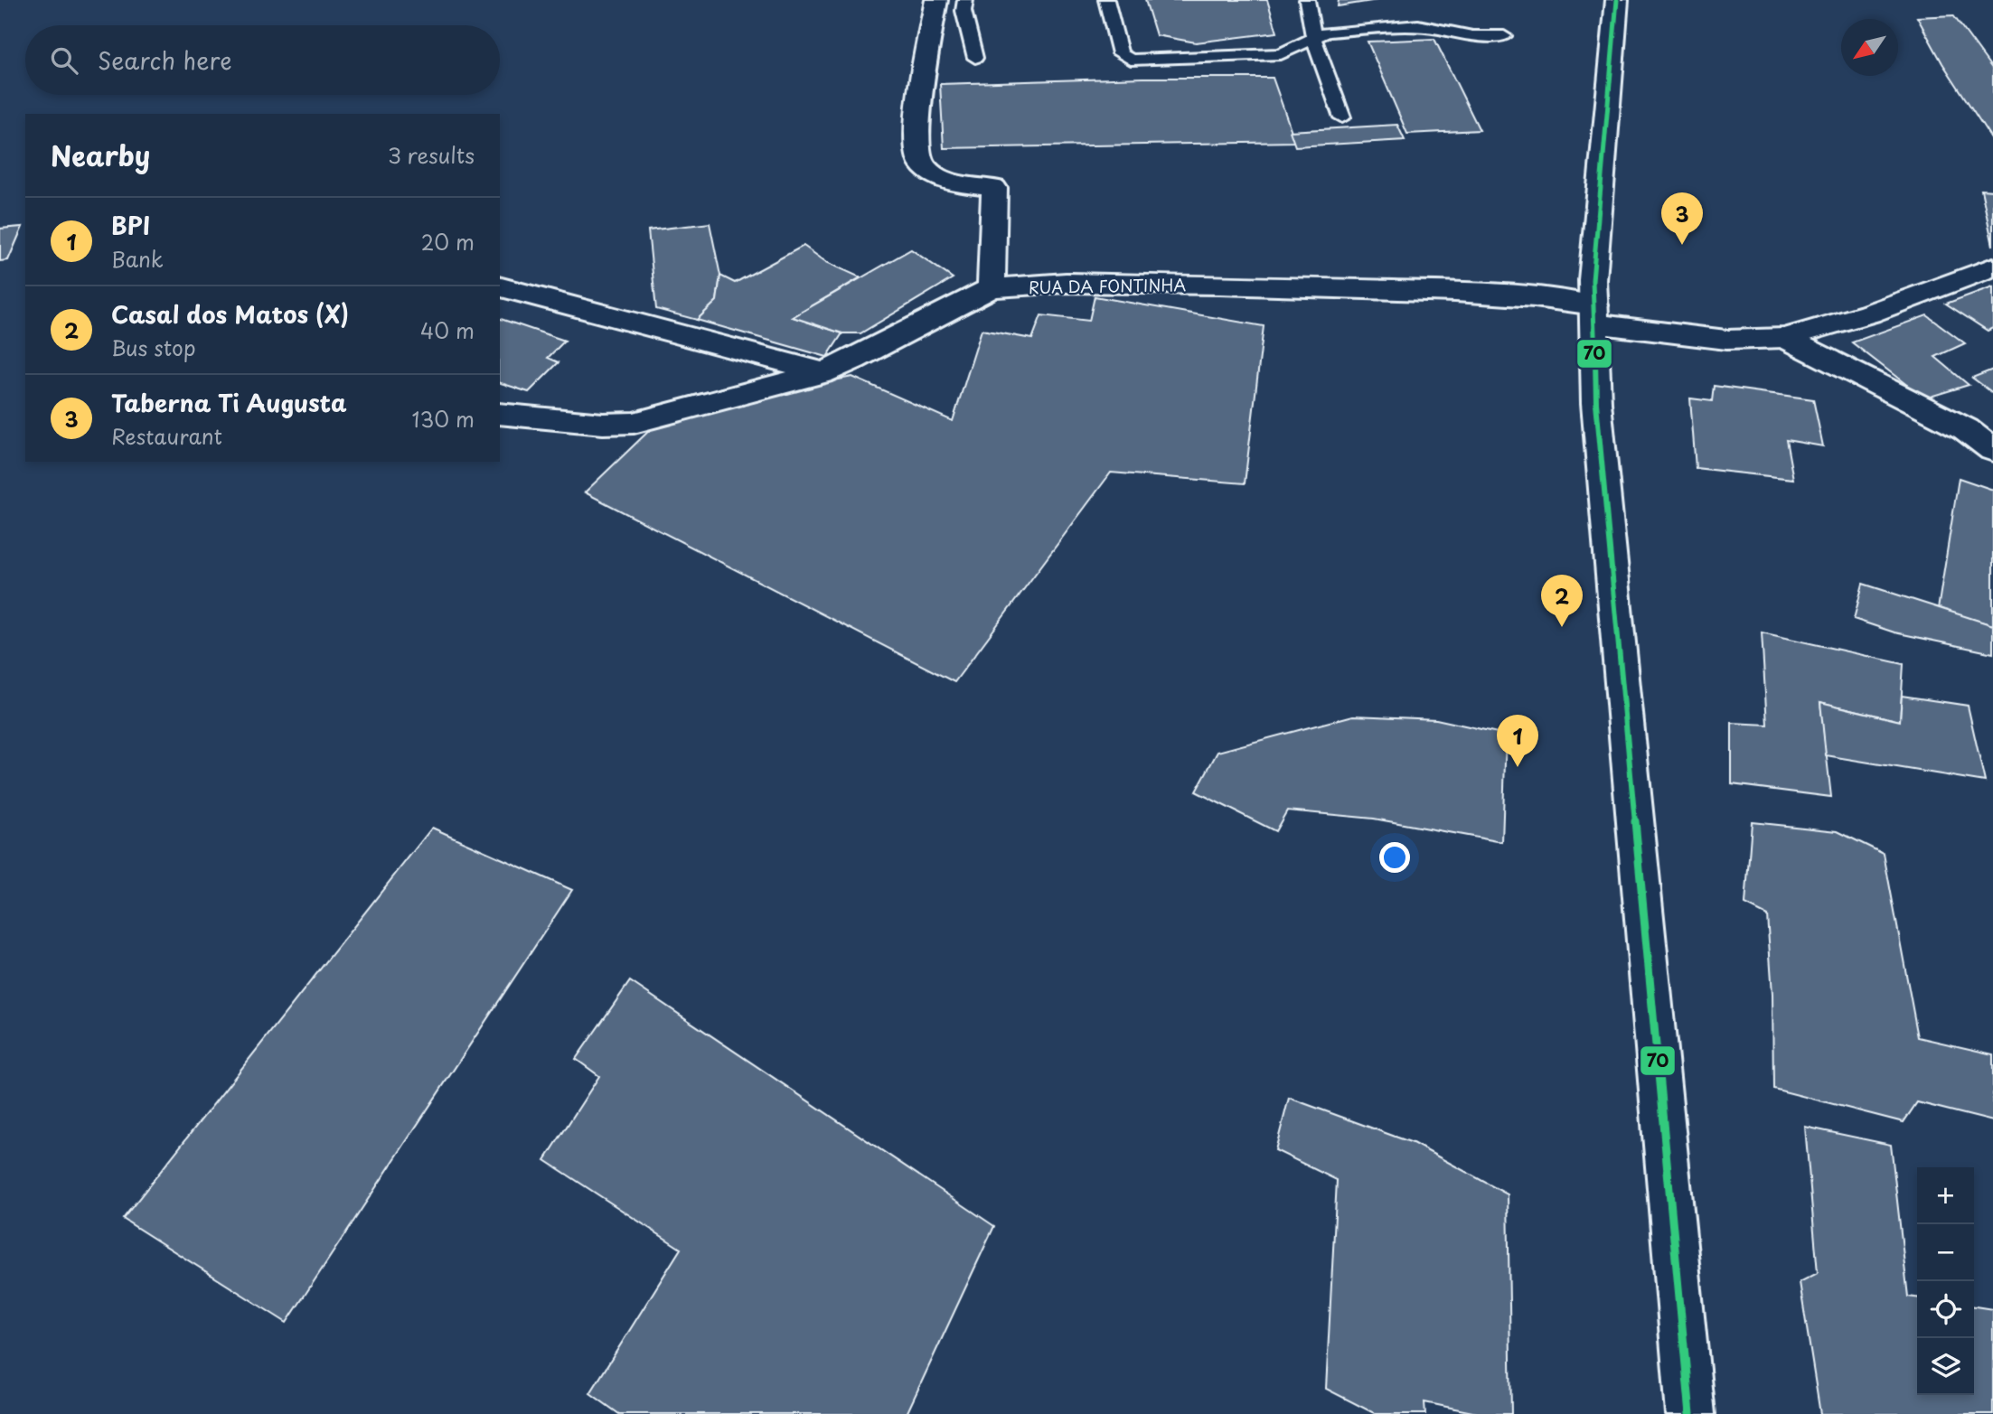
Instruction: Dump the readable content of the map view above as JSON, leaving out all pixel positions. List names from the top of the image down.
{
  "streets": {
    "street": ["RUA DA FONTINHA"]
  },
  "lines": ["transit line 70"],
  "north": "bottom left",
  "page": {
    "search": "Search here",
    "heading": ["Nearby", "3 results"],
    "pins": ["3", "2", "1"],
    "list": [
      {
        "mark": "1",
        "name": "BPI",
        "note": "Bank",
        "value": "20 m"
      },
      {
        "mark": "2",
        "name": "Casal dos Matos (X)",
        "note": "Bus stop",
        "value": "40 m"
      },
      {
        "mark": "3",
        "name": "Taberna Ti Augusta",
        "note": "Restaurant",
        "value": "130 m"
      }
    ],
    "map_buttons": ["+", "−"]
  }
}
